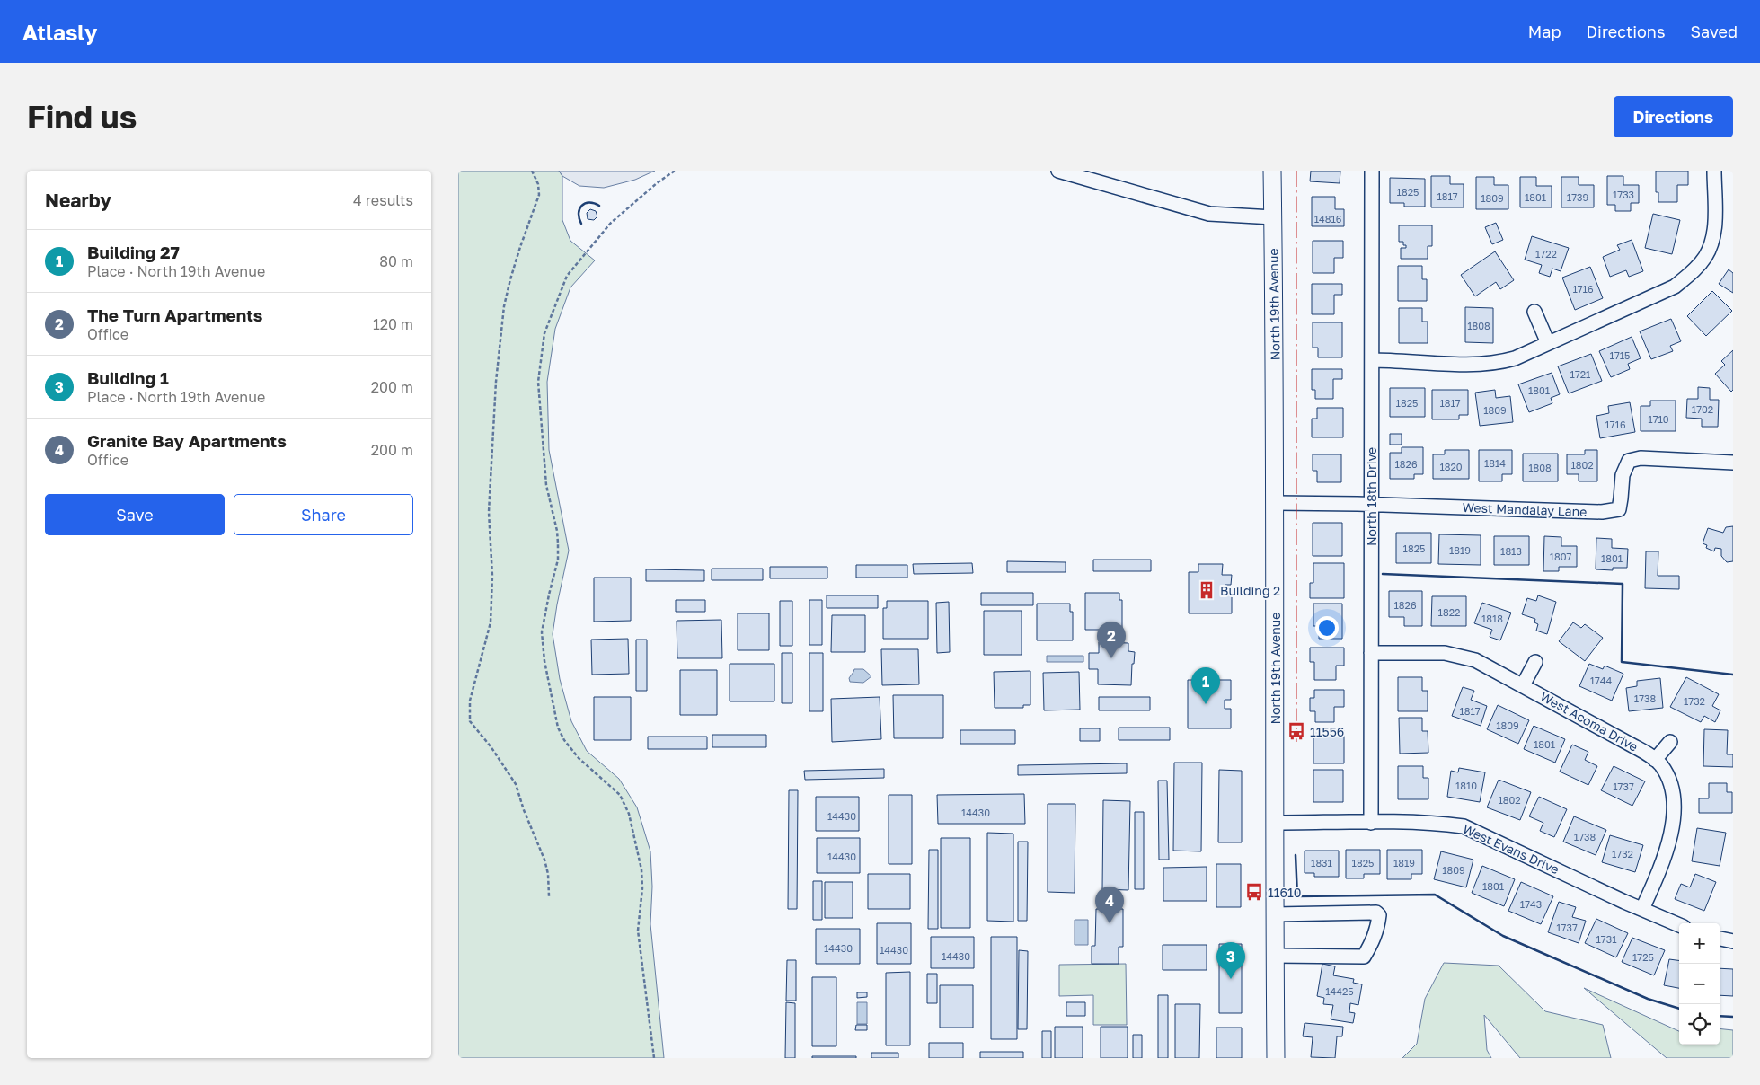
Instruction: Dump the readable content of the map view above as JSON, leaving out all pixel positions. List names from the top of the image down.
{
  "streets": {
    "main road": ["North 19th Avenue"],
    "street": [
      "North 18th Drive",
      "West Mandalay Lane",
      "West Acoma Drive",
      "West Evans Drive"
    ]
  },
  "crossings": [
    ["North 19th Avenue", "West Mandalay Lane"],
    ["North 19th Avenue", "West Evans Drive"],
    ["North 18th Drive", "West Mandalay Lane"],
    ["North 18th Drive", "West Acoma Drive"],
    ["North 18th Drive", "West Evans Drive"],
    ["West Acoma Drive", "West Evans Drive"]
  ],
  "places": {
    "building": ["Building 2"],
    "bus stop": ["11556", "11610"]
  },
  "house_numbers": [
    "1825",
    "1733",
    "1817",
    "1801",
    "1739",
    "1809",
    "14816",
    "1722",
    "1716",
    "1808",
    "1715",
    "1721",
    "1801",
    "1825",
    "1817",
    "1702",
    "1809",
    "1710",
    "1716",
    "1814",
    "1826",
    "1802",
    "1820",
    "1808",
    "1825",
    "1819",
    "1813",
    "1807",
    "1801",
    "1826",
    "1822",
    "1818",
    "1744",
    "1738",
    "1732",
    "1817",
    "1809",
    "1801",
    "1810",
    "1737",
    "1802",
    "14430",
    "14430",
    "1738",
    "1732",
    "14430",
    "1831",
    "1825",
    "1819",
    "1809",
    "1801",
    "1743",
    "1737",
    "1731",
    "14430",
    "14430",
    "14430",
    "1725",
    "14425"
  ],
  "page": {
    "header": "Atlasly",
    "nav": ["Map", "Directions", "Saved"],
    "buttons": [
      "Directions",
      ["Save", "Share"]
    ],
    "title": "Find us",
    "heading": ["Nearby", "4 results"],
    "list": [
      {
        "mark": "1",
        "name": "Building 27",
        "note": "Place · North 19th Avenue",
        "value": "80 m"
      },
      {
        "mark": "2",
        "name": "The Turn Apartments",
        "note": "Office",
        "value": "120 m"
      },
      {
        "mark": "3",
        "name": "Building 1",
        "note": "Place · North 19th Avenue",
        "value": "200 m"
      },
      {
        "mark": "4",
        "name": "Granite Bay Apartments",
        "note": "Office",
        "value": "200 m"
      }
    ],
    "pins": [
      "2",
      "1",
      "4",
      "3"
    ],
    "map_buttons": ["+", "−"]
  }
}
